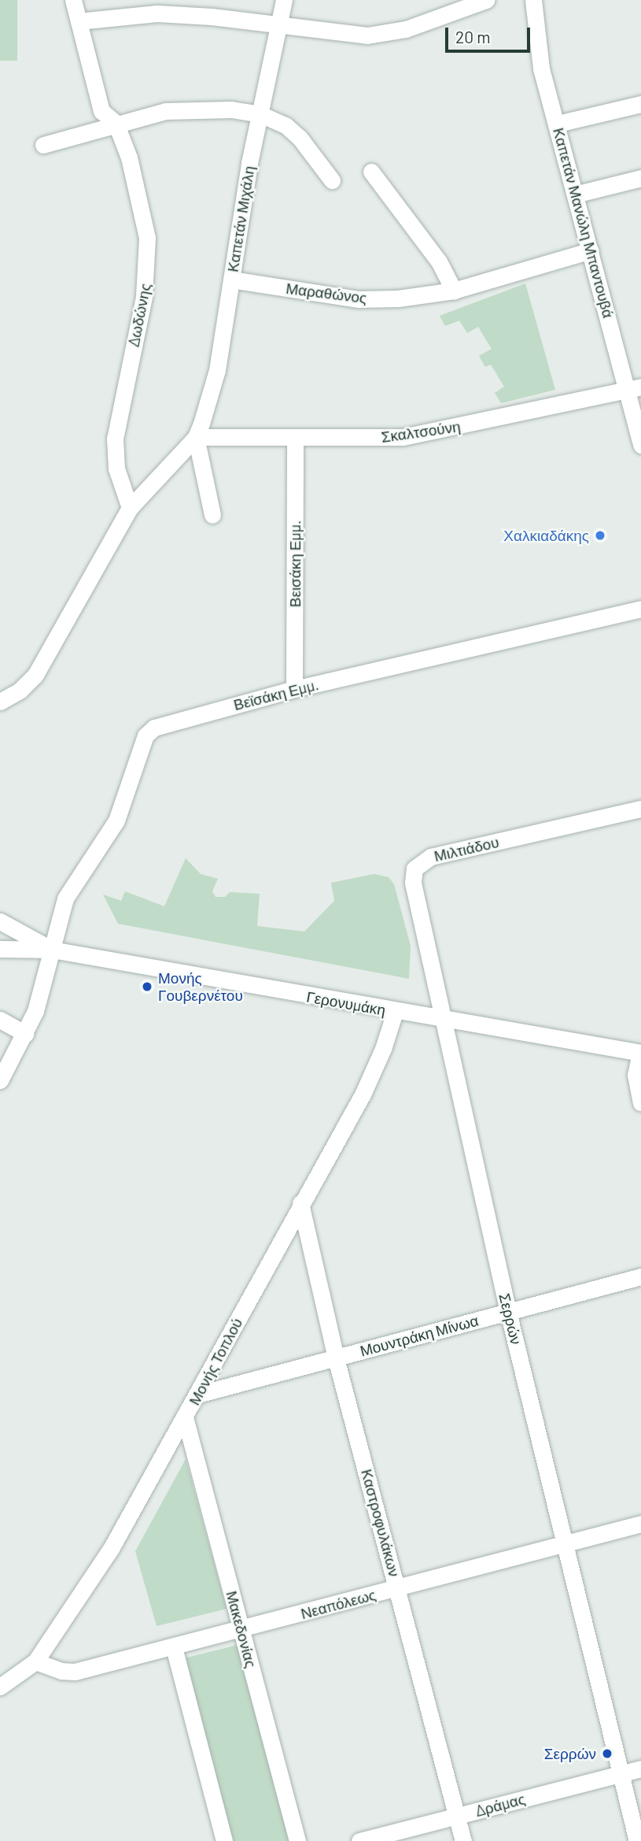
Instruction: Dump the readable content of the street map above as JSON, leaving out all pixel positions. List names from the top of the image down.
{
  "streets": {
    "street": [
      "Καπετάν Μιχάλη",
      "Καπετάν Μανώλη Μπαντουβά",
      "Μαραθώνος",
      "Δωδώνης",
      "Σκαλτσούνη",
      "Βεισάκη Εμμ.",
      "Βεϊσάκη Εμμ.",
      "Μιλτιάδου",
      "Γερονυμάκη",
      "Σερρών",
      "Μουντράκη Μίνωα",
      "Μονής Τοπλού",
      "Καστροφυλάκων",
      "Νεαπόλεως",
      "Μακεδονίας",
      "Δράμας"
    ]
  },
  "crossings": [
    ["Καπετάν Μιχάλη", "Μαραθώνος"],
    ["Καπετάν Μιχάλη", "Σκαλτσούνη"],
    ["Καπετάν Μανώλη Μπαντουβά", "Μαραθώνος"],
    ["Καπετάν Μανώλη Μπαντουβά", "Σκαλτσούνη"],
    ["Σκαλτσούνη", "Βεισάκη Εμμ."],
    ["Βεισάκη Εμμ.", "Βεϊσάκη Εμμ."],
    ["Βεϊσάκη Εμμ.", "Γερονυμάκη"],
    ["Μιλτιάδου", "Γερονυμάκη"],
    ["Μιλτιάδου", "Σερρών"],
    ["Γερονυμάκη", "Σερρών"],
    ["Γερονυμάκη", "Μονής Τοπλού"],
    ["Σερρών", "Μουντράκη Μίνωα"],
    ["Σερρών", "Νεαπόλεως"],
    ["Σερρών", "Δράμας"],
    ["Μουντράκη Μίνωα", "Μονής Τοπλού"],
    ["Μουντράκη Μίνωα", "Καστροφυλάκων"],
    ["Μονής Τοπλού", "Καστροφυλάκων"],
    ["Μονής Τοπλού", "Νεαπόλεως"],
    ["Μονής Τοπλού", "Μακεδονίας"],
    ["Καστροφυλάκων", "Νεαπόλεως"],
    ["Καστροφυλάκων", "Δράμας"],
    ["Νεαπόλεως", "Μακεδονίας"]
  ],
  "places": ["Χαλκιαδάκης", "Μονής Γουβερνέτου", "Σερρών"],
  "scale_bar": "20 m"
}
